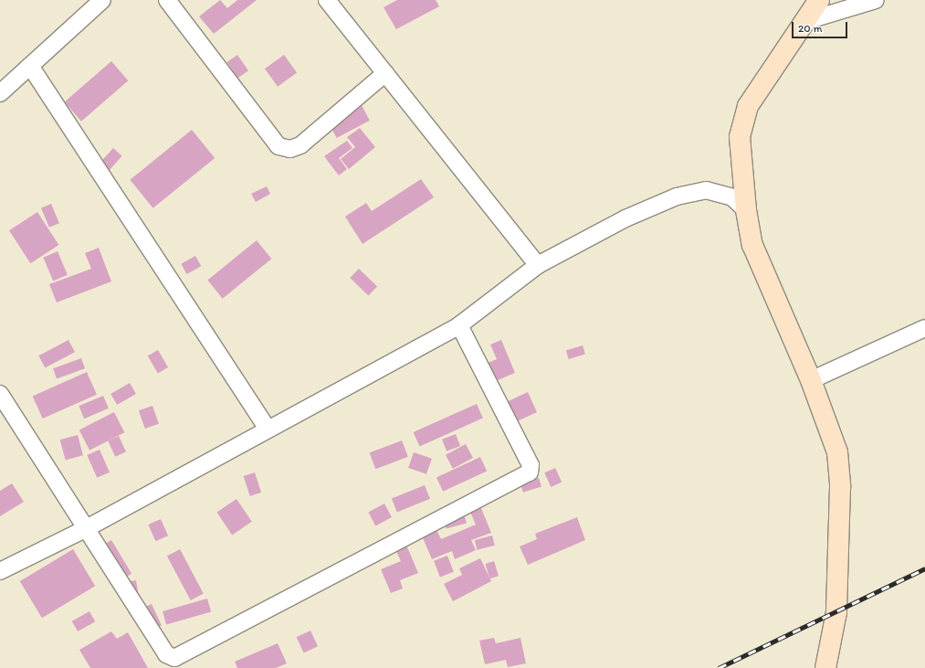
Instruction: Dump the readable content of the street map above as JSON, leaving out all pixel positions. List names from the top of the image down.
{
  "scale_bar": "20 m"
}
